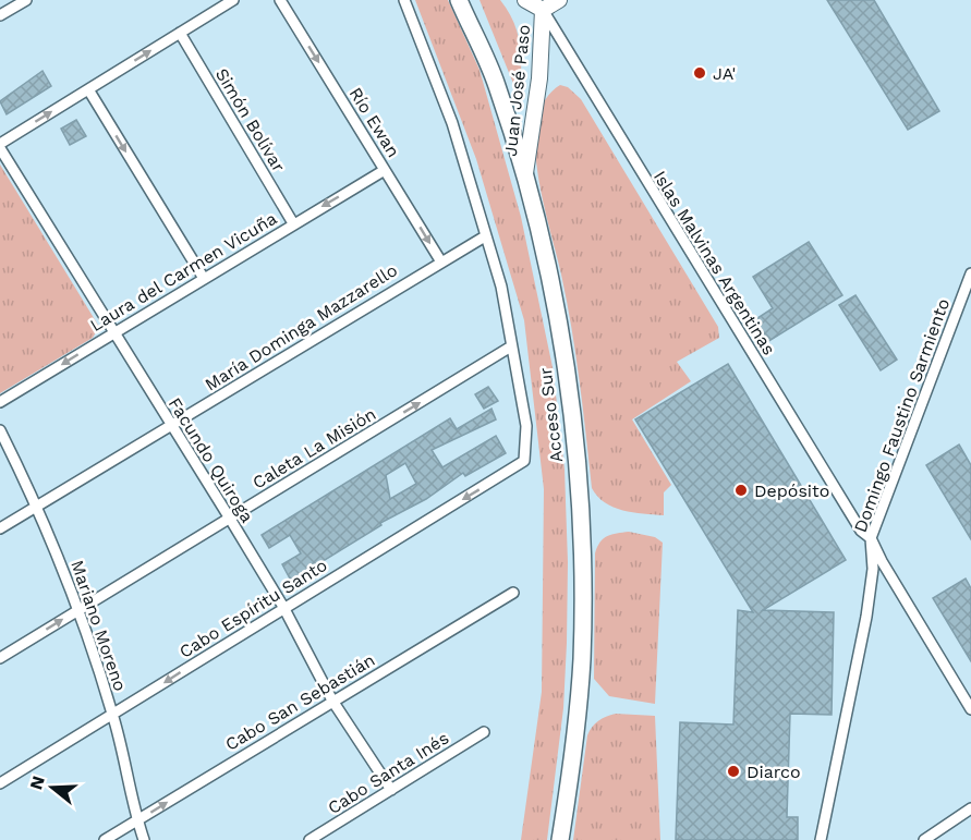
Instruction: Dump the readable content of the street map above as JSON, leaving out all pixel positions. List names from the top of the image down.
{
  "streets": {
    "main road": ["Acceso Sur"],
    "street": [
      "Juan José Paso",
      "Simón Bolívar",
      "Río Ewan",
      "Islas Malvinas Argentinas",
      "Laura del Carmen Vicuña",
      "María Dominga Mazzarello",
      "Domingo Faustino Sarmiento",
      "Caleta La Misión",
      "Facundo Quiroga",
      "Cabo Espíritu Santo",
      "Mariano Moreno",
      "Cabo San Sebastián",
      "Cabo Santa Inés"
    ]
  },
  "crossings": [
    ["Juan José Paso", "Islas Malvinas Argentinas"],
    ["Juan José Paso", "Acceso Sur"],
    ["Simón Bolívar", "Laura del Carmen Vicuña"],
    ["Río Ewan", "Laura del Carmen Vicuña"],
    ["Río Ewan", "María Dominga Mazzarello"],
    ["Islas Malvinas Argentinas", "Domingo Faustino Sarmiento"],
    ["Laura del Carmen Vicuña", "Facundo Quiroga"],
    ["María Dominga Mazzarello", "Facundo Quiroga"],
    ["María Dominga Mazzarello", "Mariano Moreno"],
    ["Caleta La Misión", "Facundo Quiroga"],
    ["Caleta La Misión", "Cabo Espíritu Santo"],
    ["Caleta La Misión", "Mariano Moreno"],
    ["Facundo Quiroga", "Cabo Espíritu Santo"],
    ["Facundo Quiroga", "Cabo San Sebastián"],
    ["Facundo Quiroga", "Cabo Santa Inés"],
    ["Cabo Espíritu Santo", "Mariano Moreno"],
    ["Mariano Moreno", "Cabo San Sebastián"]
  ],
  "one_way": [
    "Laura del Carmen Vicuña",
    "Caleta La Misión",
    "Cabo Espíritu Santo",
    "Cabo San Sebastián"
  ],
  "places": ["JA'", "Depósito", "Diarco"],
  "north": "left"
}
